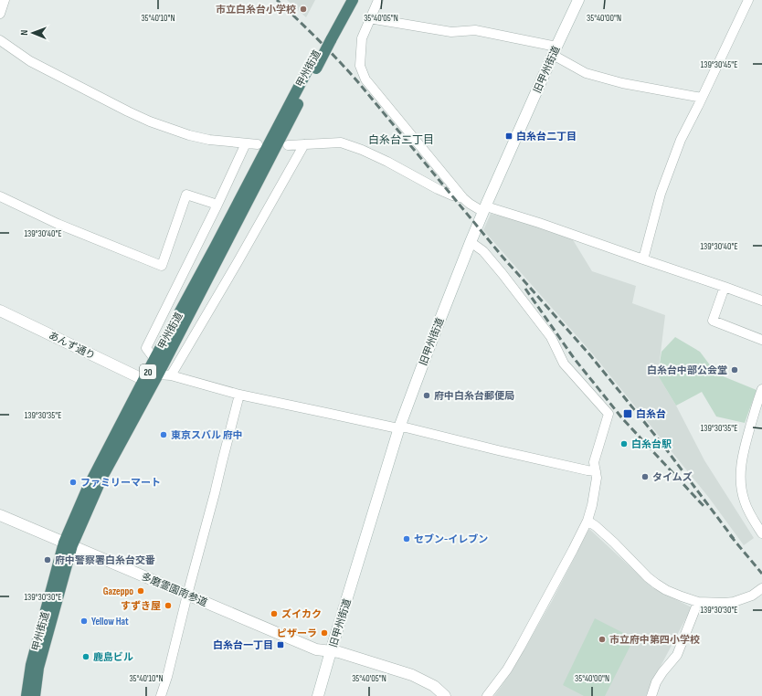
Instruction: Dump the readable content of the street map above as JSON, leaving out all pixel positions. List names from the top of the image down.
{
  "streets": {
    "highway": ["甲州街道", "20"],
    "main road": ["旧甲州街道", "あんず通り", "多磨霊園南参道"]
  },
  "crossings": [
    ["甲州街道", "あんず通り"],
    ["甲州街道", "多磨霊園南参道"],
    ["旧甲州街道", "多磨霊園南参道"]
  ],
  "districts": ["白糸台二丁目"],
  "places": {
    "other": [
      "市立白糸台小学校",
      "白糸台中部公会堂",
      "府中白糸台郵便局",
      "東京スバル 府中",
      "白糸台駅",
      "タイムズ",
      "ファミリーマート",
      "セブン-イレブン",
      "府中警察署白糸台交番",
      "Gazeppo",
      "すずき屋",
      "ズイカク",
      "Yellow Hat",
      "ピザーラ",
      "市立府中第四小学校",
      "鹿島ビル"
    ],
    "transit": ["白糸台二丁目", "白糸台", "白糸台一丁目"]
  },
  "north": "left",
  "coordinates": [
    "35°40'10\"N",
    "35°40'05\"N",
    "35°40'00\"N",
    "139°30'45\"E",
    "139°30'40\"E",
    "139°30'35\"E",
    "139°30'30\"E"
  ]
}
